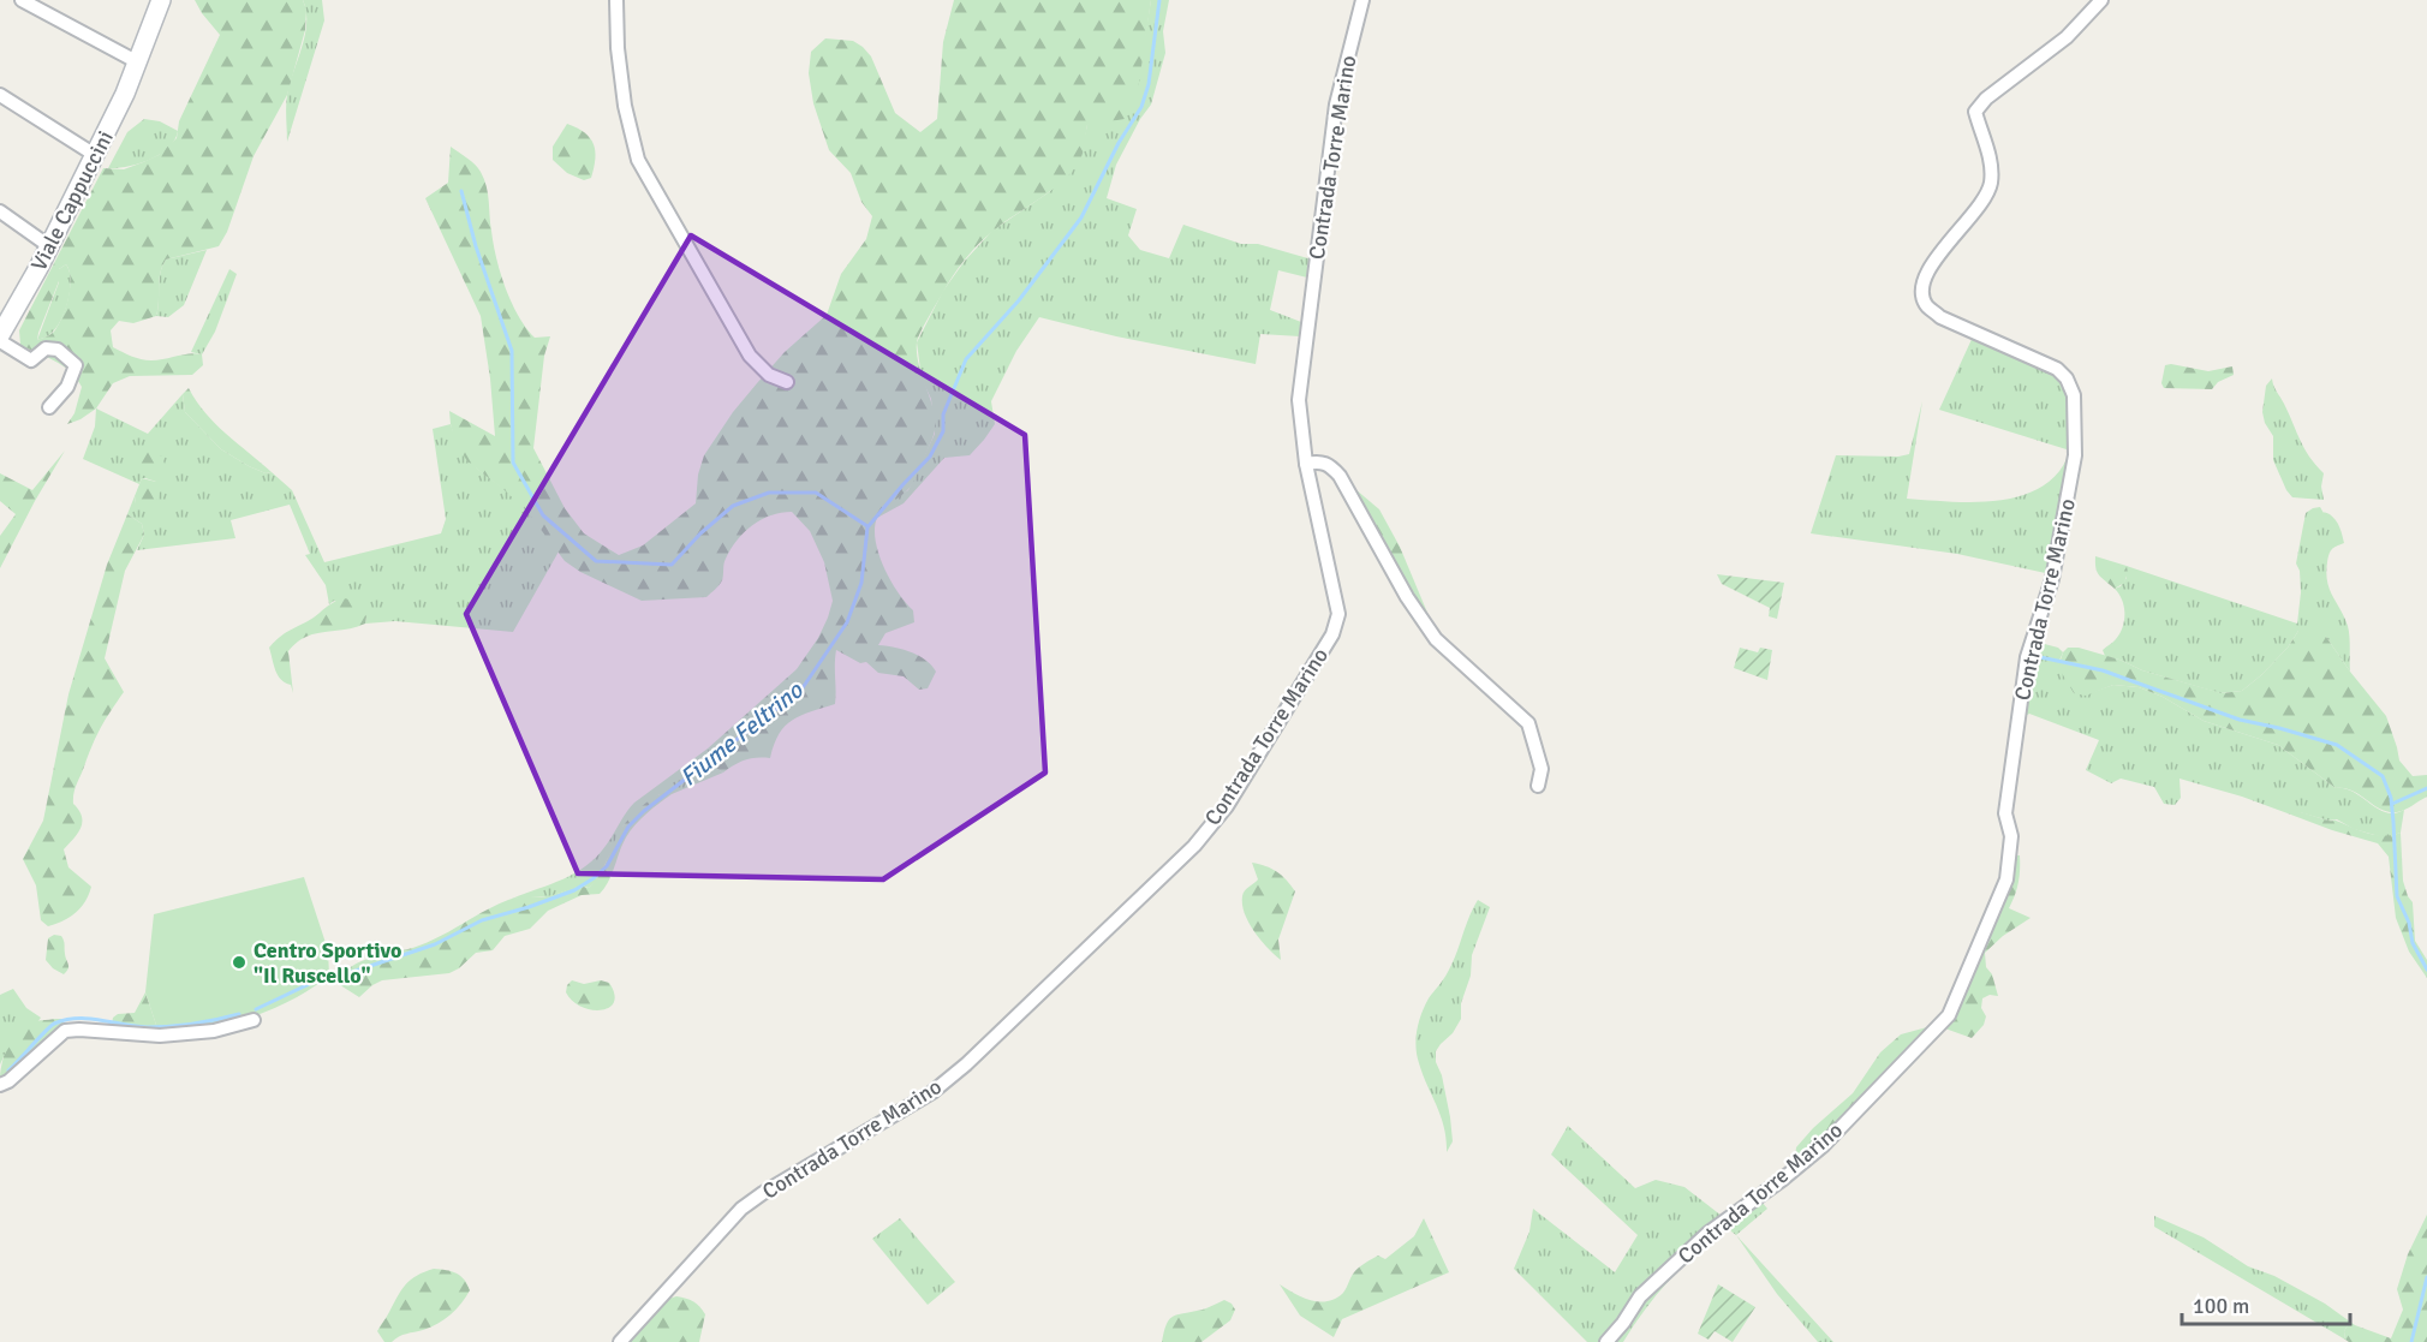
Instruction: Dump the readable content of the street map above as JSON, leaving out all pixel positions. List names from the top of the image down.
{
  "streets": {
    "street": ["Contrada Torre Marino", "Viale Cappuccini"]
  },
  "water": ["Fiume Feltrino"],
  "places": ["Centro Sportivo \"Il Ruscello\""],
  "scale_bar": "100 m"
}
